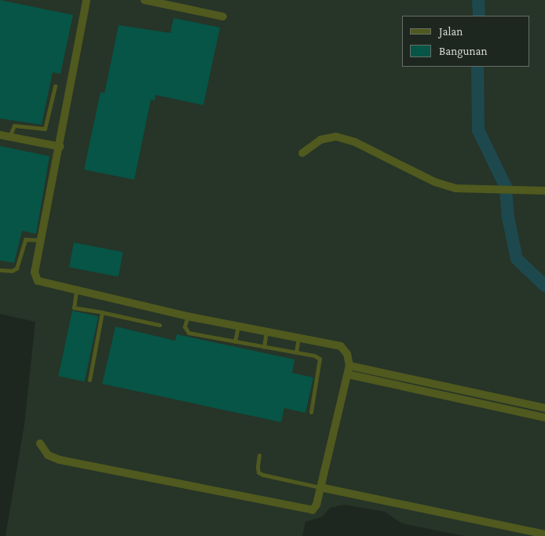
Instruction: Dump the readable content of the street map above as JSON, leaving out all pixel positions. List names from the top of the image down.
{
  "legend": ["Jalan", "Bangunan"]
}
